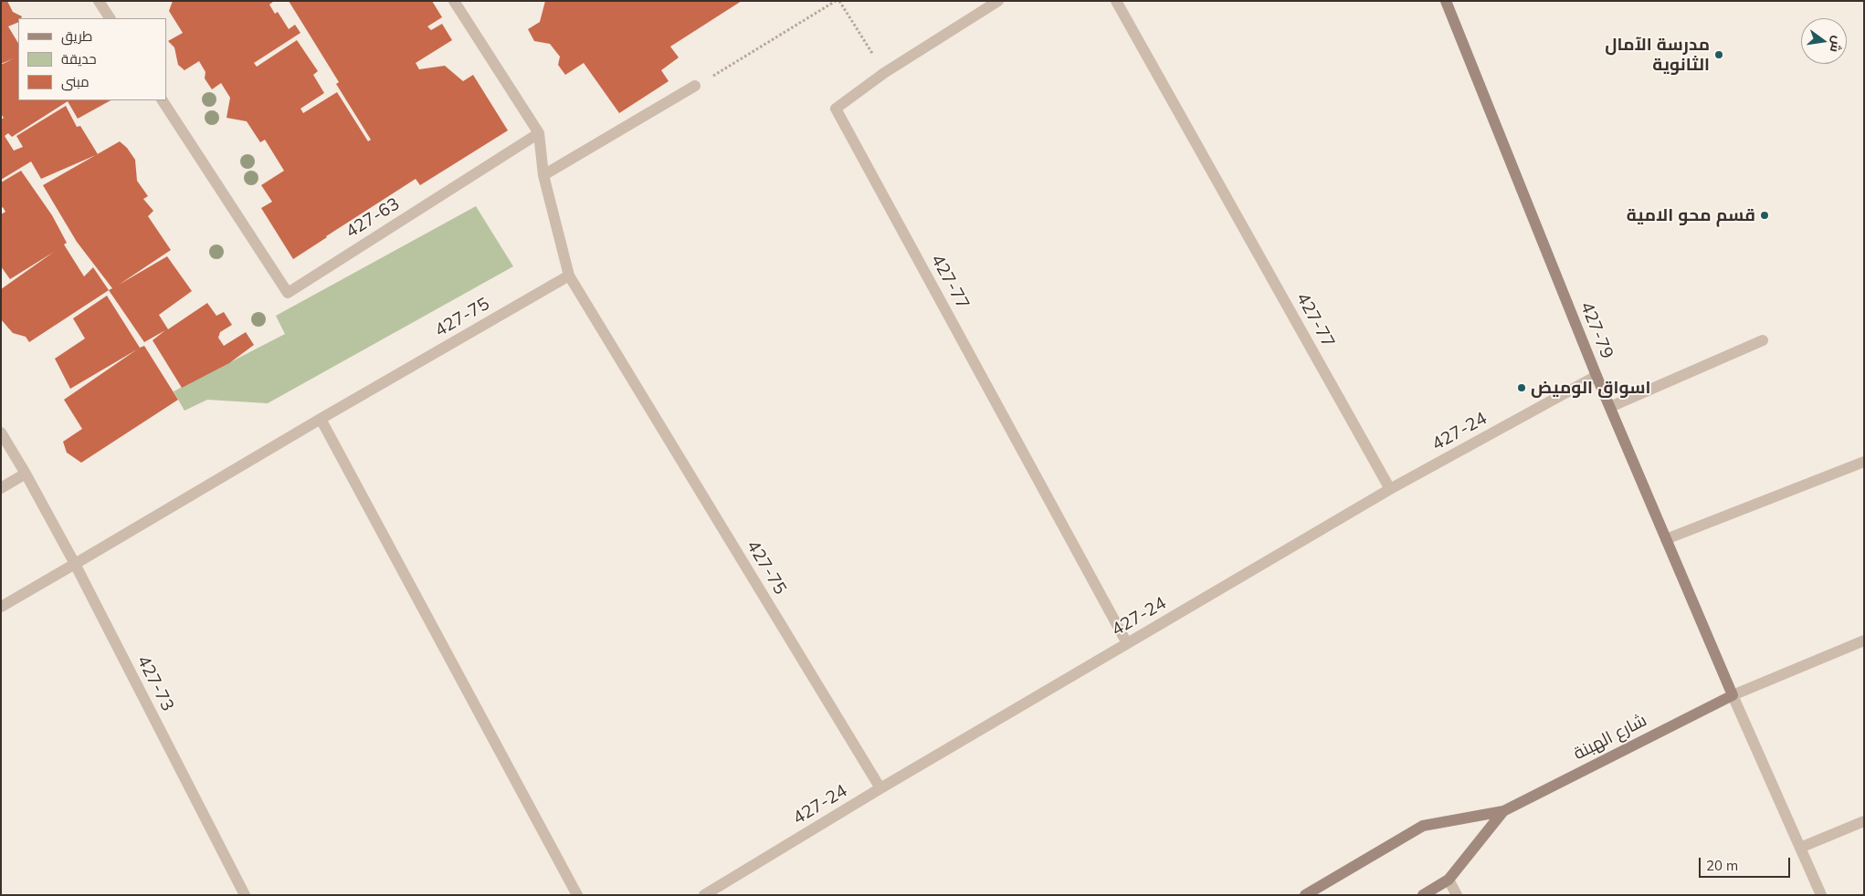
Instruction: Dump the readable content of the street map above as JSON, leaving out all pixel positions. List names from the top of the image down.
{
  "streets": {
    "street": [
      "427-63",
      "427-77",
      "427-75",
      "427-79",
      "427-24",
      "427-73",
      "شارع الهبنة"
    ]
  },
  "crossings": [
    ["427-77", "427-24"],
    ["427-75", "427-24"],
    ["427-75", "427-73"],
    ["427-79", "427-24"],
    ["427-79", "شارع الهبنة"]
  ],
  "places": ["مدرسة الآمال الثانوية", "قسم محو الامية", "اسواق الوميض"],
  "legend": ["طريق", "حديقة", "مبنى"],
  "scale_bar": "20 m",
  "north": "right"
}
